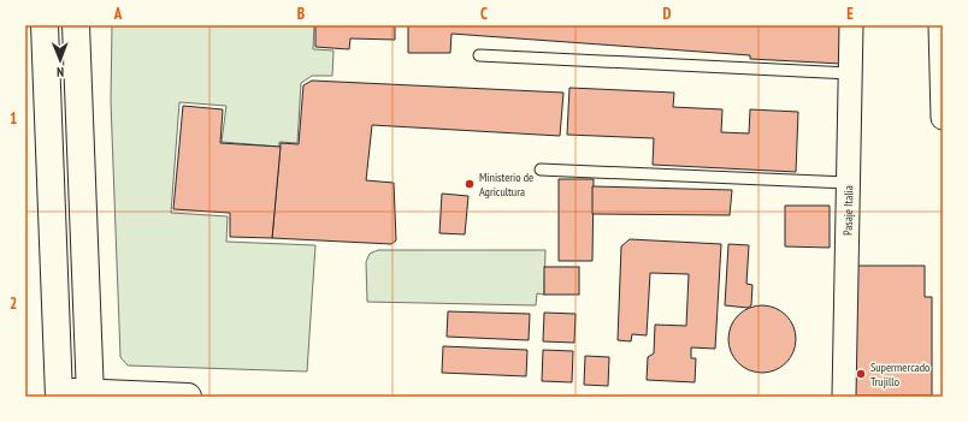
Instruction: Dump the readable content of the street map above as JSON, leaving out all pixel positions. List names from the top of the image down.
{
  "streets": {
    "street": ["Pasaje Italia"]
  },
  "places": ["Ministerio de Agricultura", "Supermercado Trujillo"],
  "north": "bottom",
  "grid": {
    "columns": [
      "A",
      "B",
      "C",
      "D",
      "E"
    ],
    "rows": ["1", "2"]
  }
}
